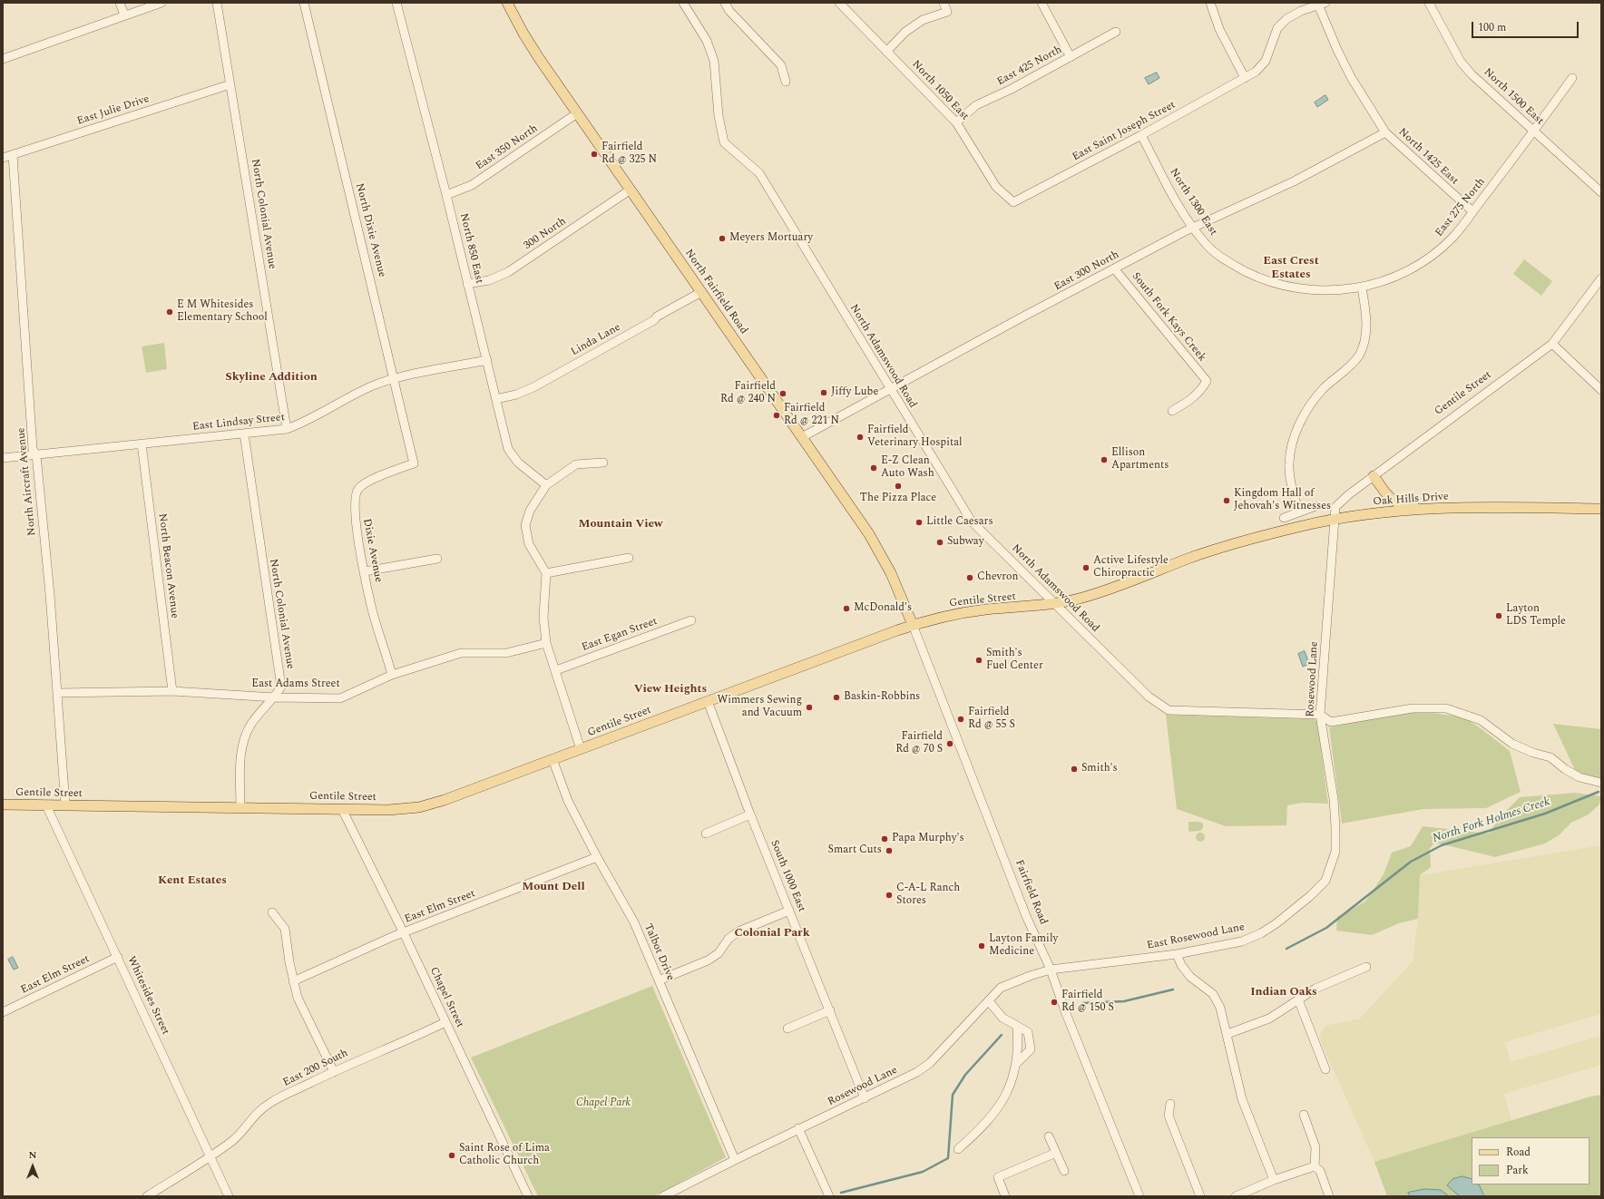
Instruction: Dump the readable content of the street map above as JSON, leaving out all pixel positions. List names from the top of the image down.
{
  "streets": {
    "main road": [
      "North Fairfield Road",
      "Gentile Street",
      "Oak Hills Drive",
      "Fairfield Road"
    ],
    "street": [
      "East 425 North",
      "North 1050 East",
      "North 1500 East",
      "East Julie Drive",
      "East Saint Joseph Street",
      "East 350 North",
      "North 1425 East",
      "North 1300 East",
      "East 275 North",
      "North Colonial Avenue",
      "North Dixie Avenue",
      "300 North",
      "North 850 East",
      "East 300 North",
      "South Fork Kays Creek",
      "Linda Lane",
      "North Adamswood Road",
      "East Lindsay Street",
      "North Aircraft Avenue",
      "Dixie Avenue",
      "North Beacon Avenue",
      "East Egan Street",
      "Rosewood Lane",
      "East Adams Street",
      "South 1000 East",
      "East Elm Street",
      "East Rosewood Lane",
      "Talbot Drive",
      "Whitesides Street",
      "Chapel Street",
      "East 200 South"
    ]
  },
  "crossings": [
    ["East 425 North", "North 1050 East"],
    ["North 1050 East", "East Saint Joseph Street"],
    ["North 1500 East", "East 275 North"],
    ["East Julie Drive", "North Colonial Avenue"],
    ["East Julie Drive", "North Aircraft Avenue"],
    ["East Saint Joseph Street", "North 1425 East"],
    ["East Saint Joseph Street", "North 1300 East"],
    ["East 350 North", "North 850 East"],
    ["East 350 North", "North Fairfield Road"],
    ["North 1425 East", "East 275 North"],
    ["North 1425 East", "East 300 North"],
    ["North 1300 East", "East 275 North"],
    ["North 1300 East", "East 300 North"],
    ["North Colonial Avenue", "Gentile Street"],
    ["North Colonial Avenue", "East Lindsay Street"],
    ["North Colonial Avenue", "East Adams Street"],
    ["North Dixie Avenue", "East Lindsay Street"],
    ["North Dixie Avenue", "Dixie Avenue"],
    ["300 North", "North 850 East"],
    ["300 North", "North Fairfield Road"],
    ["North 850 East", "Linda Lane"],
    ["North 850 East", "East Lindsay Street"],
    ["East 300 North", "North Fairfield Road"],
    ["East 300 North", "South Fork Kays Creek"],
    ["East 300 North", "North Adamswood Road"],
    ["North Fairfield Road", "Linda Lane"],
    ["North Fairfield Road", "Fairfield Road"],
    ["North Adamswood Road", "Gentile Street"],
    ["North Adamswood Road", "Rosewood Lane"],
    ["Gentile Street", "North Aircraft Avenue"],
    ["Gentile Street", "Oak Hills Drive"],
    ["Gentile Street", "Rosewood Lane"],
    ["Gentile Street", "South 1000 East"],
    ["Gentile Street", "Fairfield Road"],
    ["Gentile Street", "Talbot Drive"],
    ["Gentile Street", "Whitesides Street"],
    ["Gentile Street", "Chapel Street"],
    ["East Lindsay Street", "North Aircraft Avenue"],
    ["East Lindsay Street", "North Beacon Avenue"],
    ["North Aircraft Avenue", "East Adams Street"],
    ["Oak Hills Drive", "Rosewood Lane"],
    ["Dixie Avenue", "East Adams Street"],
    ["North Beacon Avenue", "East Adams Street"],
    ["Rosewood Lane", "South 1000 East"],
    ["Rosewood Lane", "Fairfield Road"],
    ["Rosewood Lane", "East Rosewood Lane"],
    ["Rosewood Lane", "Talbot Drive"],
    ["Fairfield Road", "East Rosewood Lane"],
    ["East Elm Street", "Talbot Drive"],
    ["East Elm Street", "Whitesides Street"],
    ["East Elm Street", "Chapel Street"],
    ["Whitesides Street", "East 200 South"],
    ["Chapel Street", "East 200 South"]
  ],
  "districts": [
    "East Crest Estates",
    "Skyline Addition",
    "Mountain View",
    "View Heights",
    "Kent Estates",
    "Mount Dell",
    "Colonial Park",
    "Indian Oaks"
  ],
  "water": ["North Fork Holmes Creek"],
  "parks": ["Chapel Park"],
  "places": [
    "Fairfield Rd @ 325 N",
    "Meyers Mortuary",
    "E M Whitesides Elementary School",
    "Jiffy Lube",
    "Fairfield Rd @ 240 N",
    "Fairfield Rd @ 221 N",
    "Fairfield Veterinary Hospital",
    "Ellison Apartments",
    "E-Z Clean Auto Wash",
    "The Pizza Place",
    "Kingdom Hall of Jehovah's Witnesses",
    "Little Caesars",
    "Subway",
    "Active Lifestyle Chiropractic",
    "Chevron",
    "McDonald's",
    "Layton LDS Temple",
    "Smith's Fuel Center",
    "Baskin-Robbins",
    "Wimmers Sewing and Vacuum",
    "Fairfield Rd @ 55 S",
    "Fairfield Rd @ 70 S",
    "Smith's",
    "Papa Murphy's",
    "Smart Cuts",
    "C-A-L Ranch Stores",
    "Layton Family Medicine",
    "Fairfield Rd @ 150 S",
    "Saint Rose of Lima Catholic Church"
  ],
  "legend": ["Road", "Park"],
  "scale_bar": "100 m",
  "north": "top"
}
